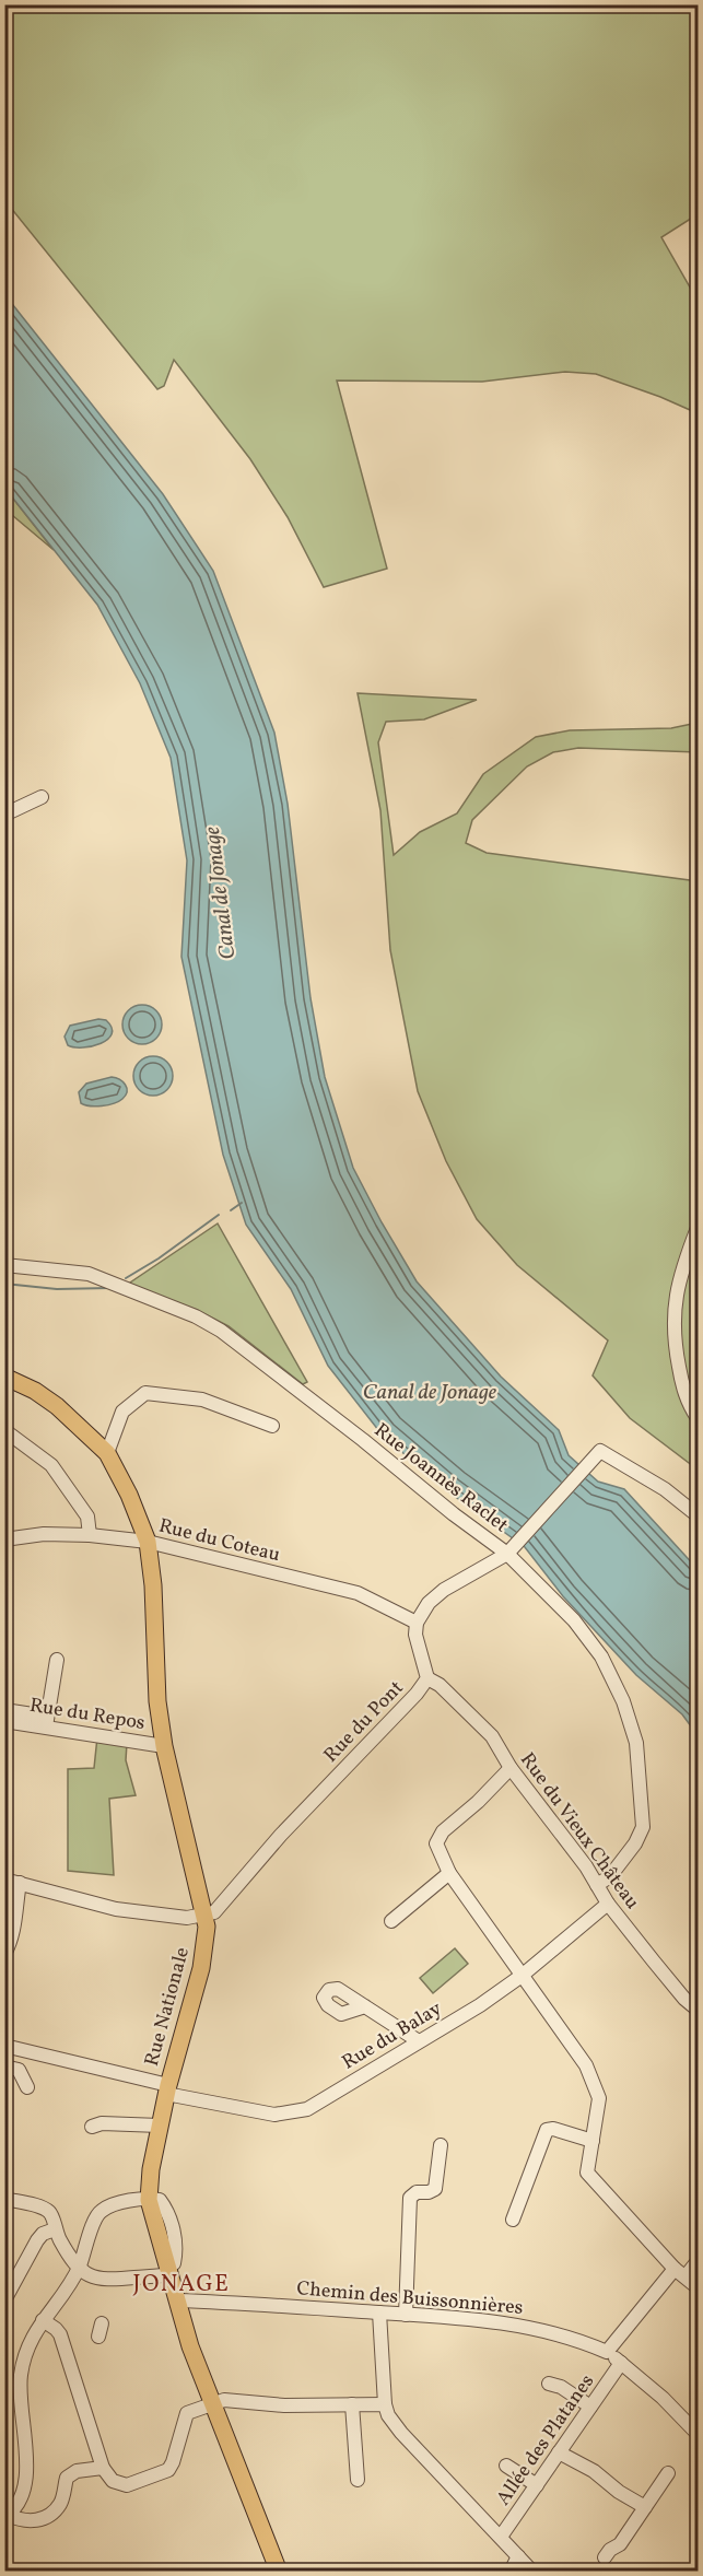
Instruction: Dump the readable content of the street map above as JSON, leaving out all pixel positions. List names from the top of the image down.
{
  "streets": {
    "main road": ["Rue Nationale"],
    "street": [
      "Rue Joannès Raclet",
      "Rue du Coteau",
      "Rue du Repos",
      "Rue du Pont",
      "Rue du Vieux Château",
      "Rue du Balay",
      "Chemin des Buissonnières",
      "Allée des Platanes"
    ]
  },
  "crossings": [
    ["Rue Joannès Raclet", "Rue du Vieux Château"],
    ["Rue du Coteau", "Rue du Pont"],
    ["Rue du Coteau", "Rue Nationale"],
    ["Rue du Repos", "Rue Nationale"],
    ["Rue du Pont", "Rue du Vieux Château"],
    ["Rue du Pont", "Rue Nationale"],
    ["Rue du Vieux Château", "Rue du Balay"],
    ["Rue Nationale", "Rue du Balay"],
    ["Rue Nationale", "Chemin des Buissonnières"],
    ["Chemin des Buissonnières", "Allée des Platanes"]
  ],
  "districts": ["JONAGE"],
  "water": ["Canal de Jonage"]
}
